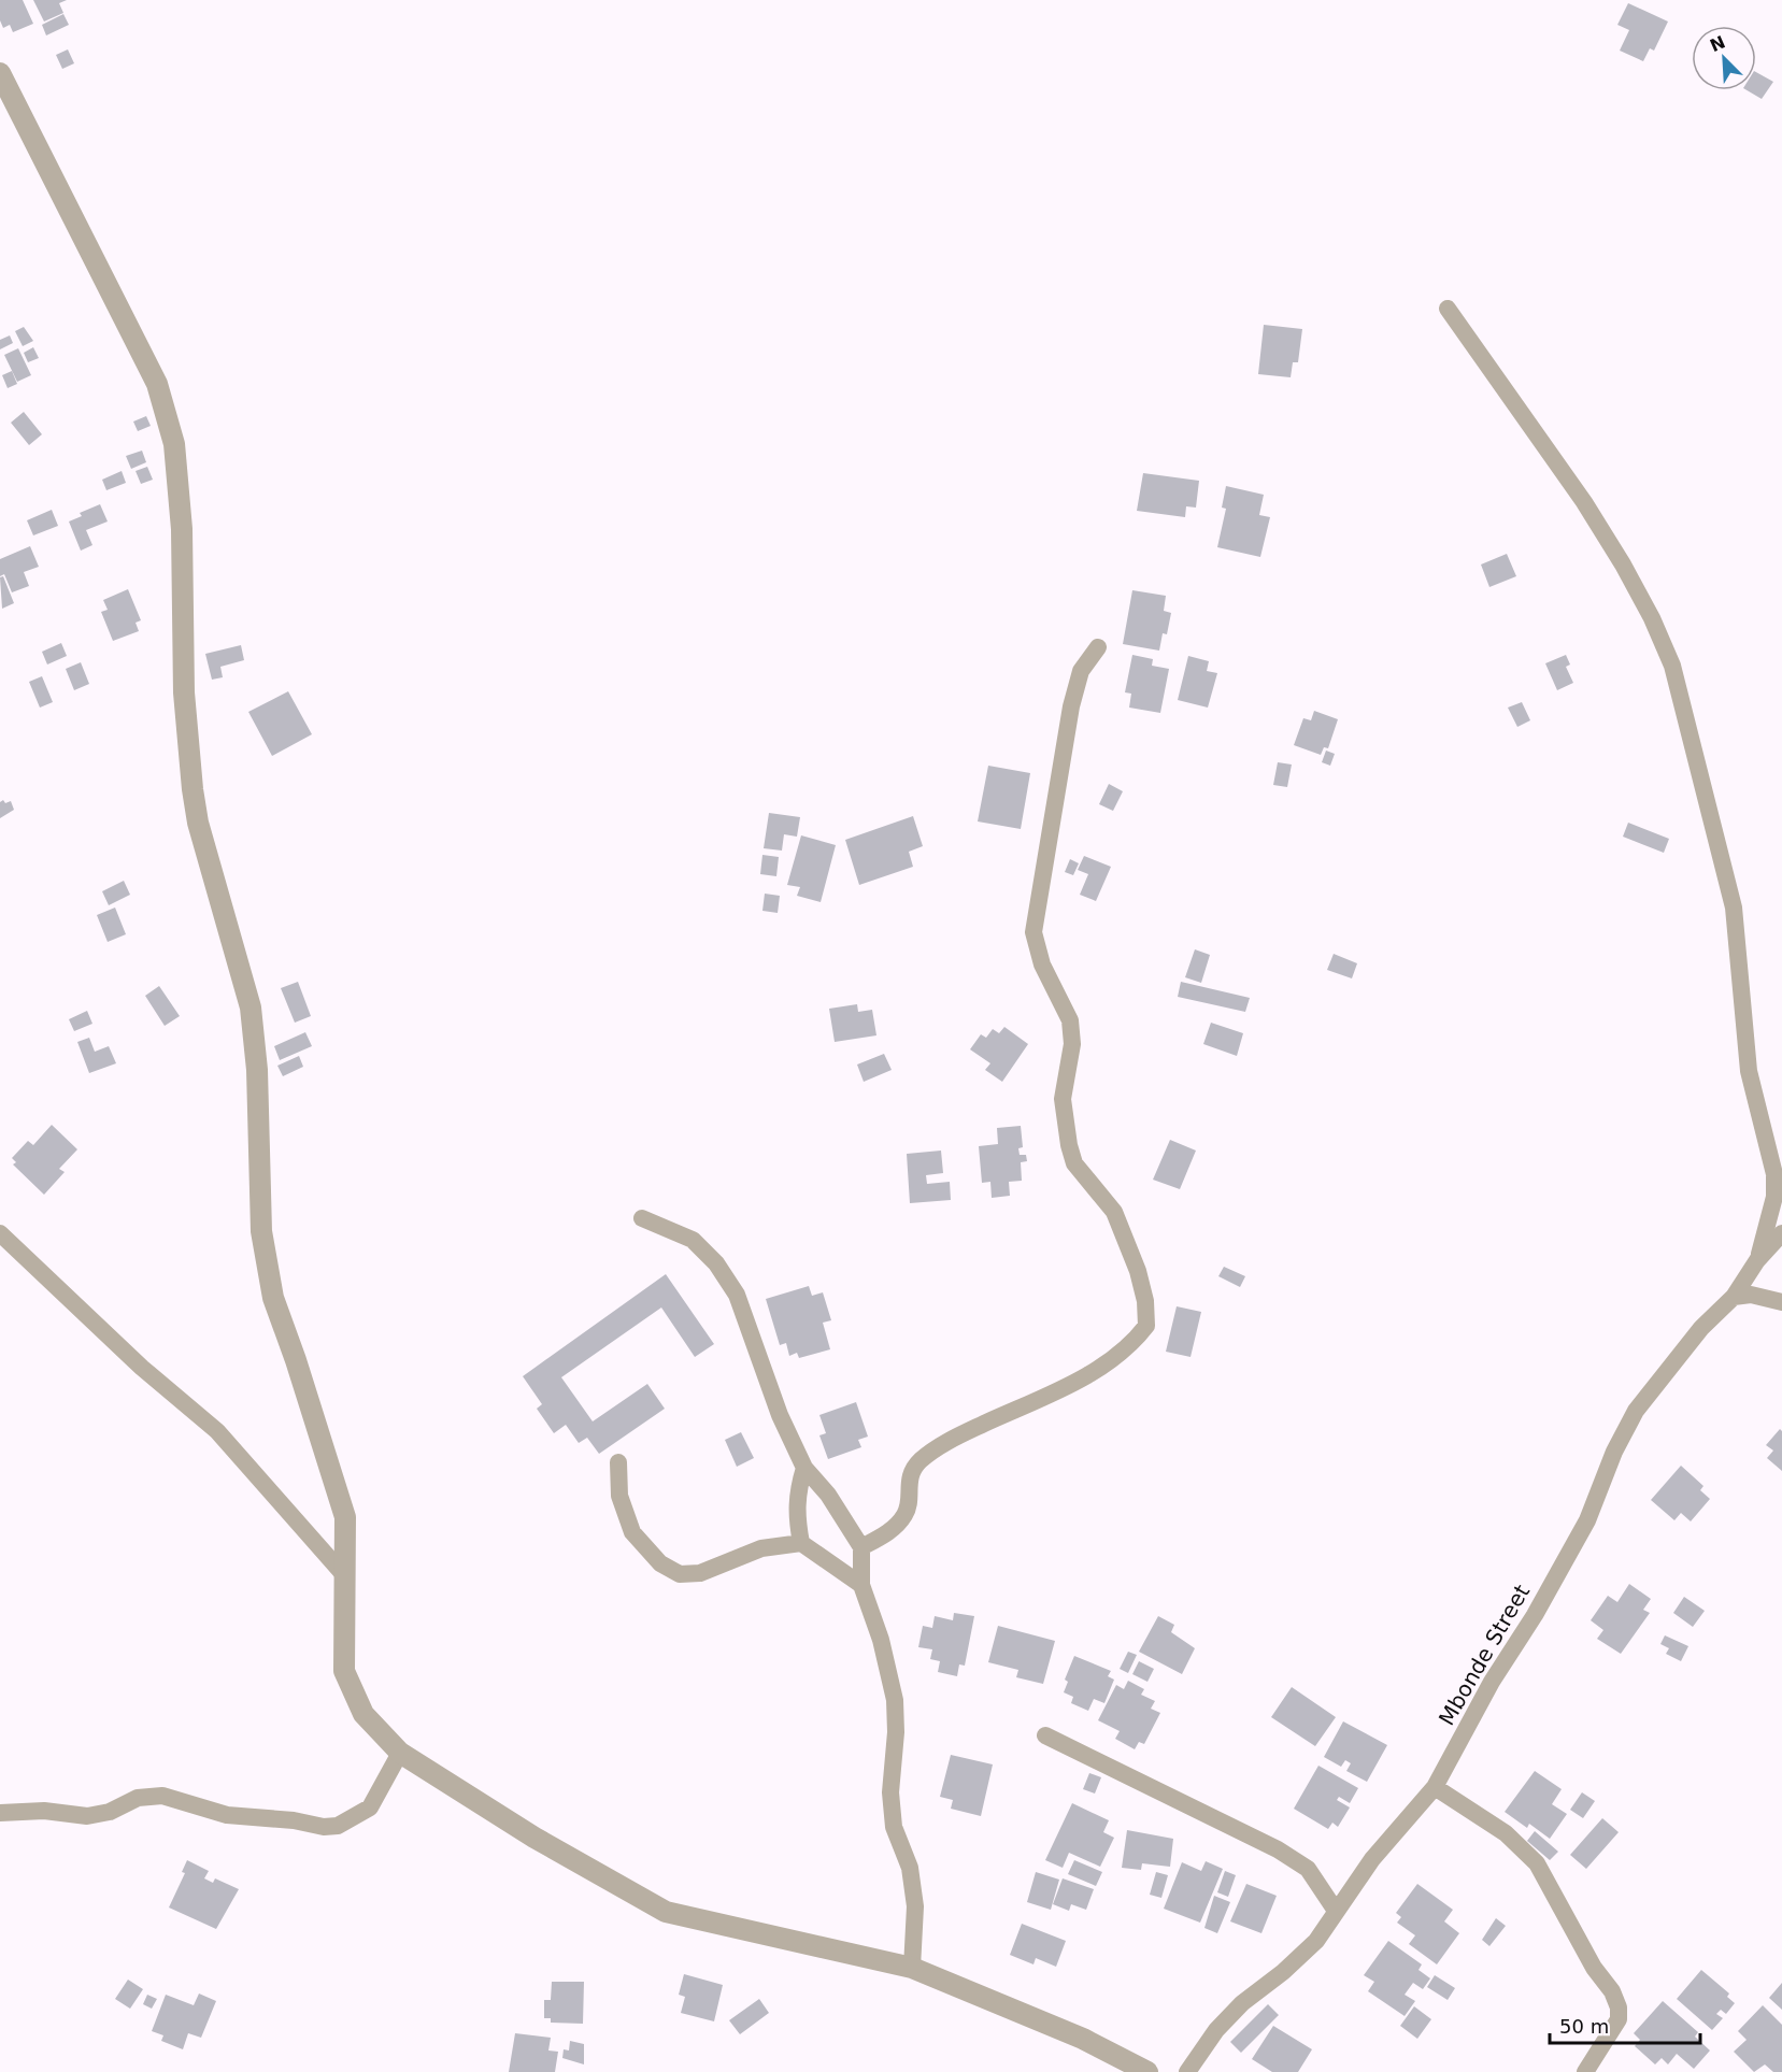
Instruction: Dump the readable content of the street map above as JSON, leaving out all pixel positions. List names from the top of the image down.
{
  "streets": {
    "street": ["Mbonde Street"]
  },
  "scale_bar": "50 m",
  "north": "top left"
}
